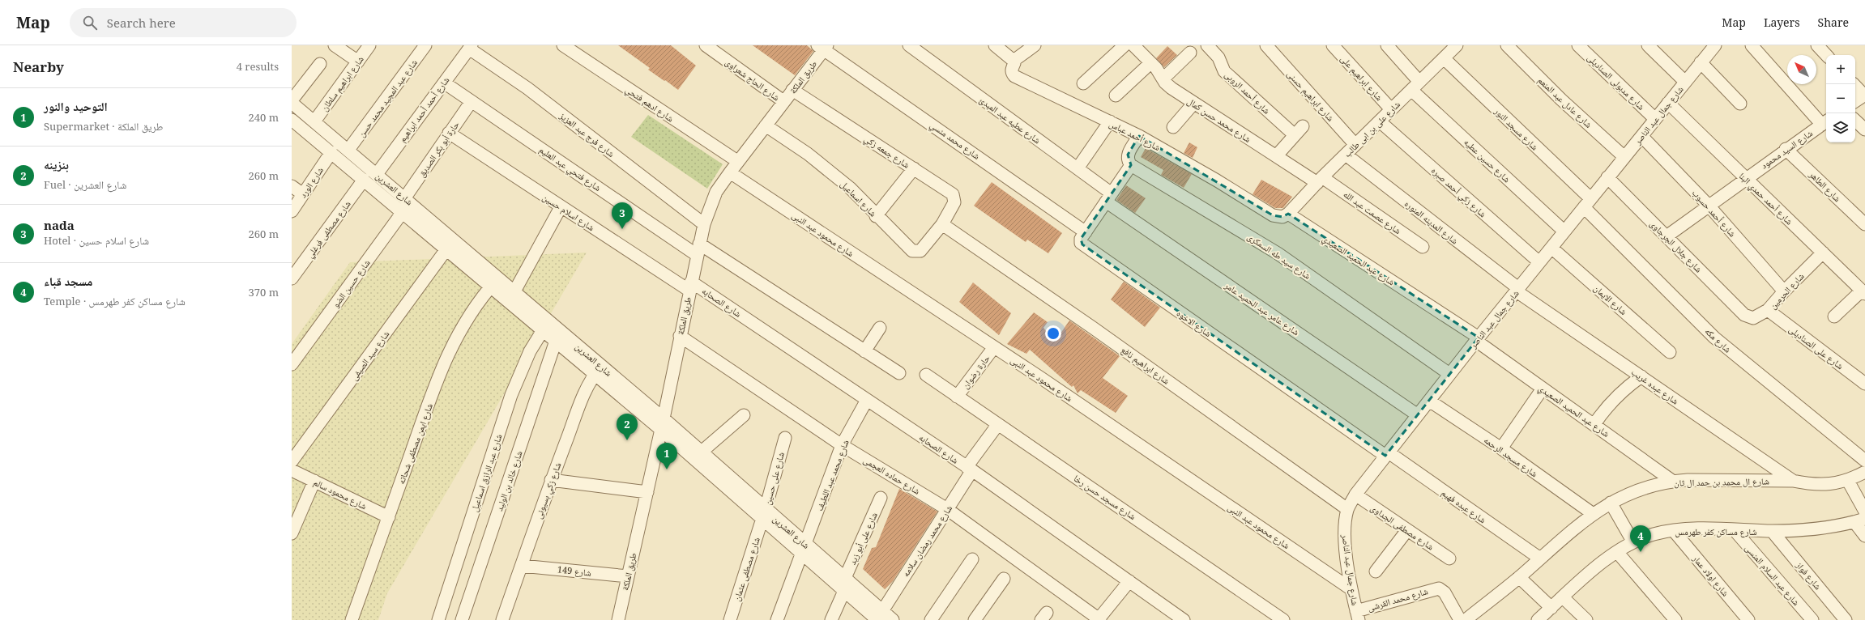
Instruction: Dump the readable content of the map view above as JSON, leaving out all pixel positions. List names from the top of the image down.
{
  "streets": {
    "street": [
      "طريق الملكة",
      "شارع ابراهيم على",
      "شارع الحاج شعراوى",
      "شارع مدبولى الصناديلى",
      "شارع ابراهيم سلطان",
      "شارع أحمد الروبى",
      "شارع ابراهيم حسنى",
      "شارع عبد المجيد محمد حسن",
      "شارع عادل عبد المنعم",
      "شارع ادهم فتحي",
      "شارع أحمد أحمد ابراهيم",
      "شارع جمال عبد الناصر",
      "شارع عطيه عبد المبدئ",
      "شارع محمد حسن كمال",
      "شارع على بن ابى طالب",
      "شارع مسجد النور",
      "شارع فرج عبد العزيز",
      "شارع أحمد عباس",
      "شارع محمد منسي",
      "حارة أبو بكر الصديق",
      "شارع السيد محمود",
      "شارع جمعه زكي",
      "شارع حسين عطيه",
      "شارع فتحي عبد العليم",
      "شارع الورد",
      "شارع الطاهر",
      "شارع العشرين",
      "شارع زكي أحمد صبره",
      "شارع اسماعيل",
      "شارع أحمد حمدي البنا",
      "شارع اسلام حسين",
      "شارع عصمت عبد الله",
      "شارع أحمد حسوب",
      "شارع المدينه المنوره",
      "شارع مصطفى فرغلي",
      "شارع محمود عبد النبى",
      "شارع جلال الجرجاوى",
      "شارع سيد طه السمكرى",
      "شارع عبد الحميد الصعيدي",
      "شارع حسين الضو",
      "شارع الحرمين",
      "شارع الايمان",
      "شارع الصحابه",
      "شارع عامر عبد الحميد عامر",
      "شارع الاخوه",
      "شارع مكه",
      "شارع على الصناديلى",
      "شارع سيد الصيفى",
      "شارع ابراهيم نافع",
      "حارة رضوان",
      "شارع عبده غريب",
      "شارع ايمن مصطفى شحاته",
      "شارع مسجد الرحمه",
      "شارع عبد الرازق اسماعيل",
      "شارع محمد عبد اللطيف",
      "شارع حماده العجمى",
      "شارع على حسين",
      "شارع خالد بن الوليد",
      "شارع ال محمد بن حمد ال ثان",
      "شارع زكي بسيونى",
      "شارع محمود سالم",
      "شارع مسجد حسن رخا",
      "شارع عبده فهيم",
      "شارع مصطفى الجداوى",
      "شارع مساكن كفر طهرمس",
      "شارع على أبو زيد",
      "شارع محمد رمضان سلامه",
      "شارع مصطفى عثمان",
      "شارع 149",
      "شارع عبد السلام المنسى",
      "شارع اولاد عمار",
      "شارع فواز",
      "شارع محمد القرشى"
    ]
  },
  "crossings": [
    ["طريق الملكة", "شارع الحاج شعراوى"],
    ["طريق الملكة", "شارع ادهم فتحي"],
    ["طريق الملكة", "شارع فرج عبد العزيز"],
    ["طريق الملكة", "شارع محمد منسي"],
    ["طريق الملكة", "شارع جمعه زكي"],
    ["طريق الملكة", "شارع فتحي عبد العليم"],
    ["طريق الملكة", "شارع العشرين"],
    ["طريق الملكة", "شارع اسماعيل"],
    ["طريق الملكة", "شارع اسلام حسين"],
    ["طريق الملكة", "شارع محمود عبد النبى"],
    ["طريق الملكة", "شارع الصحابه"],
    ["طريق الملكة", "شارع حماده العجمى"],
    ["طريق الملكة", "شارع 149"],
    ["شارع ابراهيم على", "شارع على بن ابى طالب"],
    ["شارع مدبولى الصناديلى", "شارع جمال عبد الناصر"],
    ["شارع ابراهيم سلطان", "شارع العشرين"],
    ["شارع ابراهيم حسنى", "شارع على بن ابى طالب"],
    ["شارع عبد المجيد محمد حسن", "شارع العشرين"],
    ["شارع عادل عبد المنعم", "شارع جمال عبد الناصر"],
    ["شارع أحمد أحمد ابراهيم", "شارع فرج عبد العزيز"],
    ["شارع أحمد أحمد ابراهيم", "شارع فتحي عبد العليم"],
    ["شارع أحمد أحمد ابراهيم", "شارع العشرين"],
    ["شارع جمال عبد الناصر", "شارع مسجد النور"],
    ["شارع جمال عبد الناصر", "شارع حسين عطيه"],
    ["شارع جمال عبد الناصر", "شارع زكي أحمد صبره"],
    ["شارع جمال عبد الناصر", "شارع أحمد حمدي البنا"],
    ["شارع جمال عبد الناصر", "شارع أحمد حسوب"],
    ["شارع جمال عبد الناصر", "شارع المدينه المنوره"],
    ["شارع جمال عبد الناصر", "شارع محمود عبد النبى"],
    ["شارع جمال عبد الناصر", "شارع جلال الجرجاوى"],
    ["شارع جمال عبد الناصر", "شارع سيد طه السمكرى"],
    ["شارع جمال عبد الناصر", "شارع عبد الحميد الصعيدي"],
    ["شارع جمال عبد الناصر", "شارع الايمان"],
    ["شارع جمال عبد الناصر", "شارع عامر عبد الحميد عامر"],
    ["شارع جمال عبد الناصر", "شارع الاخوه"],
    ["شارع جمال عبد الناصر", "شارع مكه"],
    ["شارع جمال عبد الناصر", "شارع ابراهيم نافع"],
    ["شارع جمال عبد الناصر", "شارع عبده غريب"],
    ["شارع جمال عبد الناصر", "شارع مسجد الرحمه"],
    ["شارع جمال عبد الناصر", "شارع عبده فهيم"],
    ["شارع جمال عبد الناصر", "شارع مصطفى الجداوى"],
    ["شارع جمال عبد الناصر", "شارع محمد القرشى"],
    ["شارع عطيه عبد المبدئ", "شارع عامر عبد الحميد عامر"],
    ["شارع عطيه عبد المبدئ", "شارع الاخوه"],
    ["شارع محمد حسن كمال", "شارع على بن ابى طالب"],
    ["شارع محمد حسن كمال", "شارع عصمت عبد الله"],
    ["شارع على بن ابى طالب", "شارع مسجد النور"],
    ["شارع على بن ابى طالب", "شارع أحمد عباس"],
    ["شارع على بن ابى طالب", "شارع حسين عطيه"],
    ["شارع على بن ابى طالب", "شارع زكي أحمد صبره"],
    ["شارع على بن ابى طالب", "شارع عصمت عبد الله"],
    ["شارع على بن ابى طالب", "شارع المدينه المنوره"],
    ["شارع على بن ابى طالب", "شارع عبد الحميد الصعيدي"],
    ["شارع مسجد النور", "شارع مكه"],
    ["شارع أحمد عباس", "شارع عبد الحميد الصعيدي"],
    ["شارع محمد منسي", "شارع الاخوه"],
    ["حارة أبو بكر الصديق", "شارع فتحي عبد العليم"],
    ["حارة أبو بكر الصديق", "شارع العشرين"],
    ["حارة أبو بكر الصديق", "شارع اسلام حسين"],
    ["حارة أبو بكر الصديق", "شارع حسين الضو"],
    ["شارع السيد محمود", "شارع الطاهر"],
    ["شارع السيد محمود", "شارع أحمد حمدي البنا"],
    ["شارع السيد محمود", "شارع أحمد حسوب"],
    ["شارع السيد محمود", "شارع جلال الجرجاوى"],
    ["شارع جمعه زكي", "شارع اسماعيل"],
    ["شارع جمعه زكي", "شارع ابراهيم نافع"],
    ["شارع الورد", "شارع العشرين"],
    ["شارع العشرين", "شارع مصطفى فرغلي"],
    ["شارع العشرين", "شارع حسين الضو"],
    ["شارع العشرين", "شارع سيد الصيفى"],
    ["شارع العشرين", "شارع ايمن مصطفى شحاته"],
    ["شارع العشرين", "شارع عبد الرازق اسماعيل"],
    ["شارع العشرين", "شارع محمد عبد اللطيف"],
    ["شارع العشرين", "شارع على حسين"],
    ["شارع العشرين", "شارع خالد بن الوليد"],
    ["شارع العشرين", "شارع زكي بسيونى"],
    ["شارع العشرين", "شارع على أبو زيد"],
    ["شارع العشرين", "شارع محمد رمضان سلامه"],
    ["شارع العشرين", "شارع مصطفى عثمان"],
    ["شارع اسماعيل", "شارع ابراهيم نافع"],
    ["شارع أحمد حمدي البنا", "شارع الحرمين"],
    ["شارع اسلام حسين", "شارع الصحابه"],
    ["شارع أحمد حسوب", "شارع الحرمين"],
    ["شارع المدينه المنوره", "شارع عبده غريب"],
    ["شارع محمود عبد النبى", "حارة رضوان"],
    ["شارع جلال الجرجاوى", "شارع الحرمين"],
    ["شارع سيد طه السمكرى", "شارع الاخوه"],
    ["شارع عبد الحميد الصعيدي", "شارع ال محمد بن حمد ال ثان"],
    ["شارع الحرمين", "شارع على الصناديلى"],
    ["شارع الصحابه", "شارع محمد عبد اللطيف"],
    ["شارع الصحابه", "شارع محمد رمضان سلامه"],
    ["شارع عامر عبد الحميد عامر", "شارع الاخوه"],
    ["شارع الاخوه", "شارع عبده فهيم"],
    ["حارة رضوان", "شارع مسجد حسن رخا"],
    ["شارع عبده غريب", "شارع ال محمد بن حمد ال ثان"],
    ["شارع ايمن مصطفى شحاته", "شارع محمود سالم"],
    ["شارع مسجد الرحمه", "شارع ال محمد بن حمد ال ثان"],
    ["شارع محمد عبد اللطيف", "شارع حماده العجمى"],
    ["شارع حماده العجمى", "شارع محمد رمضان سلامه"],
    ["شارع على حسين", "شارع مصطفى عثمان"],
    ["شارع ال محمد بن حمد ال ثان", "شارع عبده فهيم"],
    ["شارع زكي بسيونى", "شارع 149"],
    ["شارع مسجد حسن رخا", "شارع محمد رمضان سلامه"],
    ["شارع مساكن كفر طهرمس", "شارع عبد السلام المنسى"],
    ["شارع مساكن كفر طهرمس", "شارع اولاد عمار"],
    ["شارع مساكن كفر طهرمس", "شارع فواز"]
  ],
  "north": "top left",
  "page": {
    "header": "Map",
    "search": "Search here",
    "nav": ["Map", "Layers", "Share"],
    "heading": ["Nearby", "4 results"],
    "map_buttons": ["+", "−"],
    "list": [
      {
        "mark": "1",
        "name": "التوحيد والنور",
        "note": "Supermarket · طريق الملكة",
        "value": "240 m"
      },
      {
        "mark": "2",
        "name": "بنزينه",
        "note": "Fuel · شارع العشرين",
        "value": "260 m"
      },
      {
        "mark": "3",
        "name": "nada",
        "note": "Hotel · شارع اسلام حسين",
        "value": "260 m"
      },
      {
        "mark": "4",
        "name": "مسجد قباء",
        "note": "Temple · شارع مساكن كفر طهرمس",
        "value": "370 m"
      }
    ],
    "pins": [
      "3",
      "2",
      "1",
      "4"
    ]
  }
}
